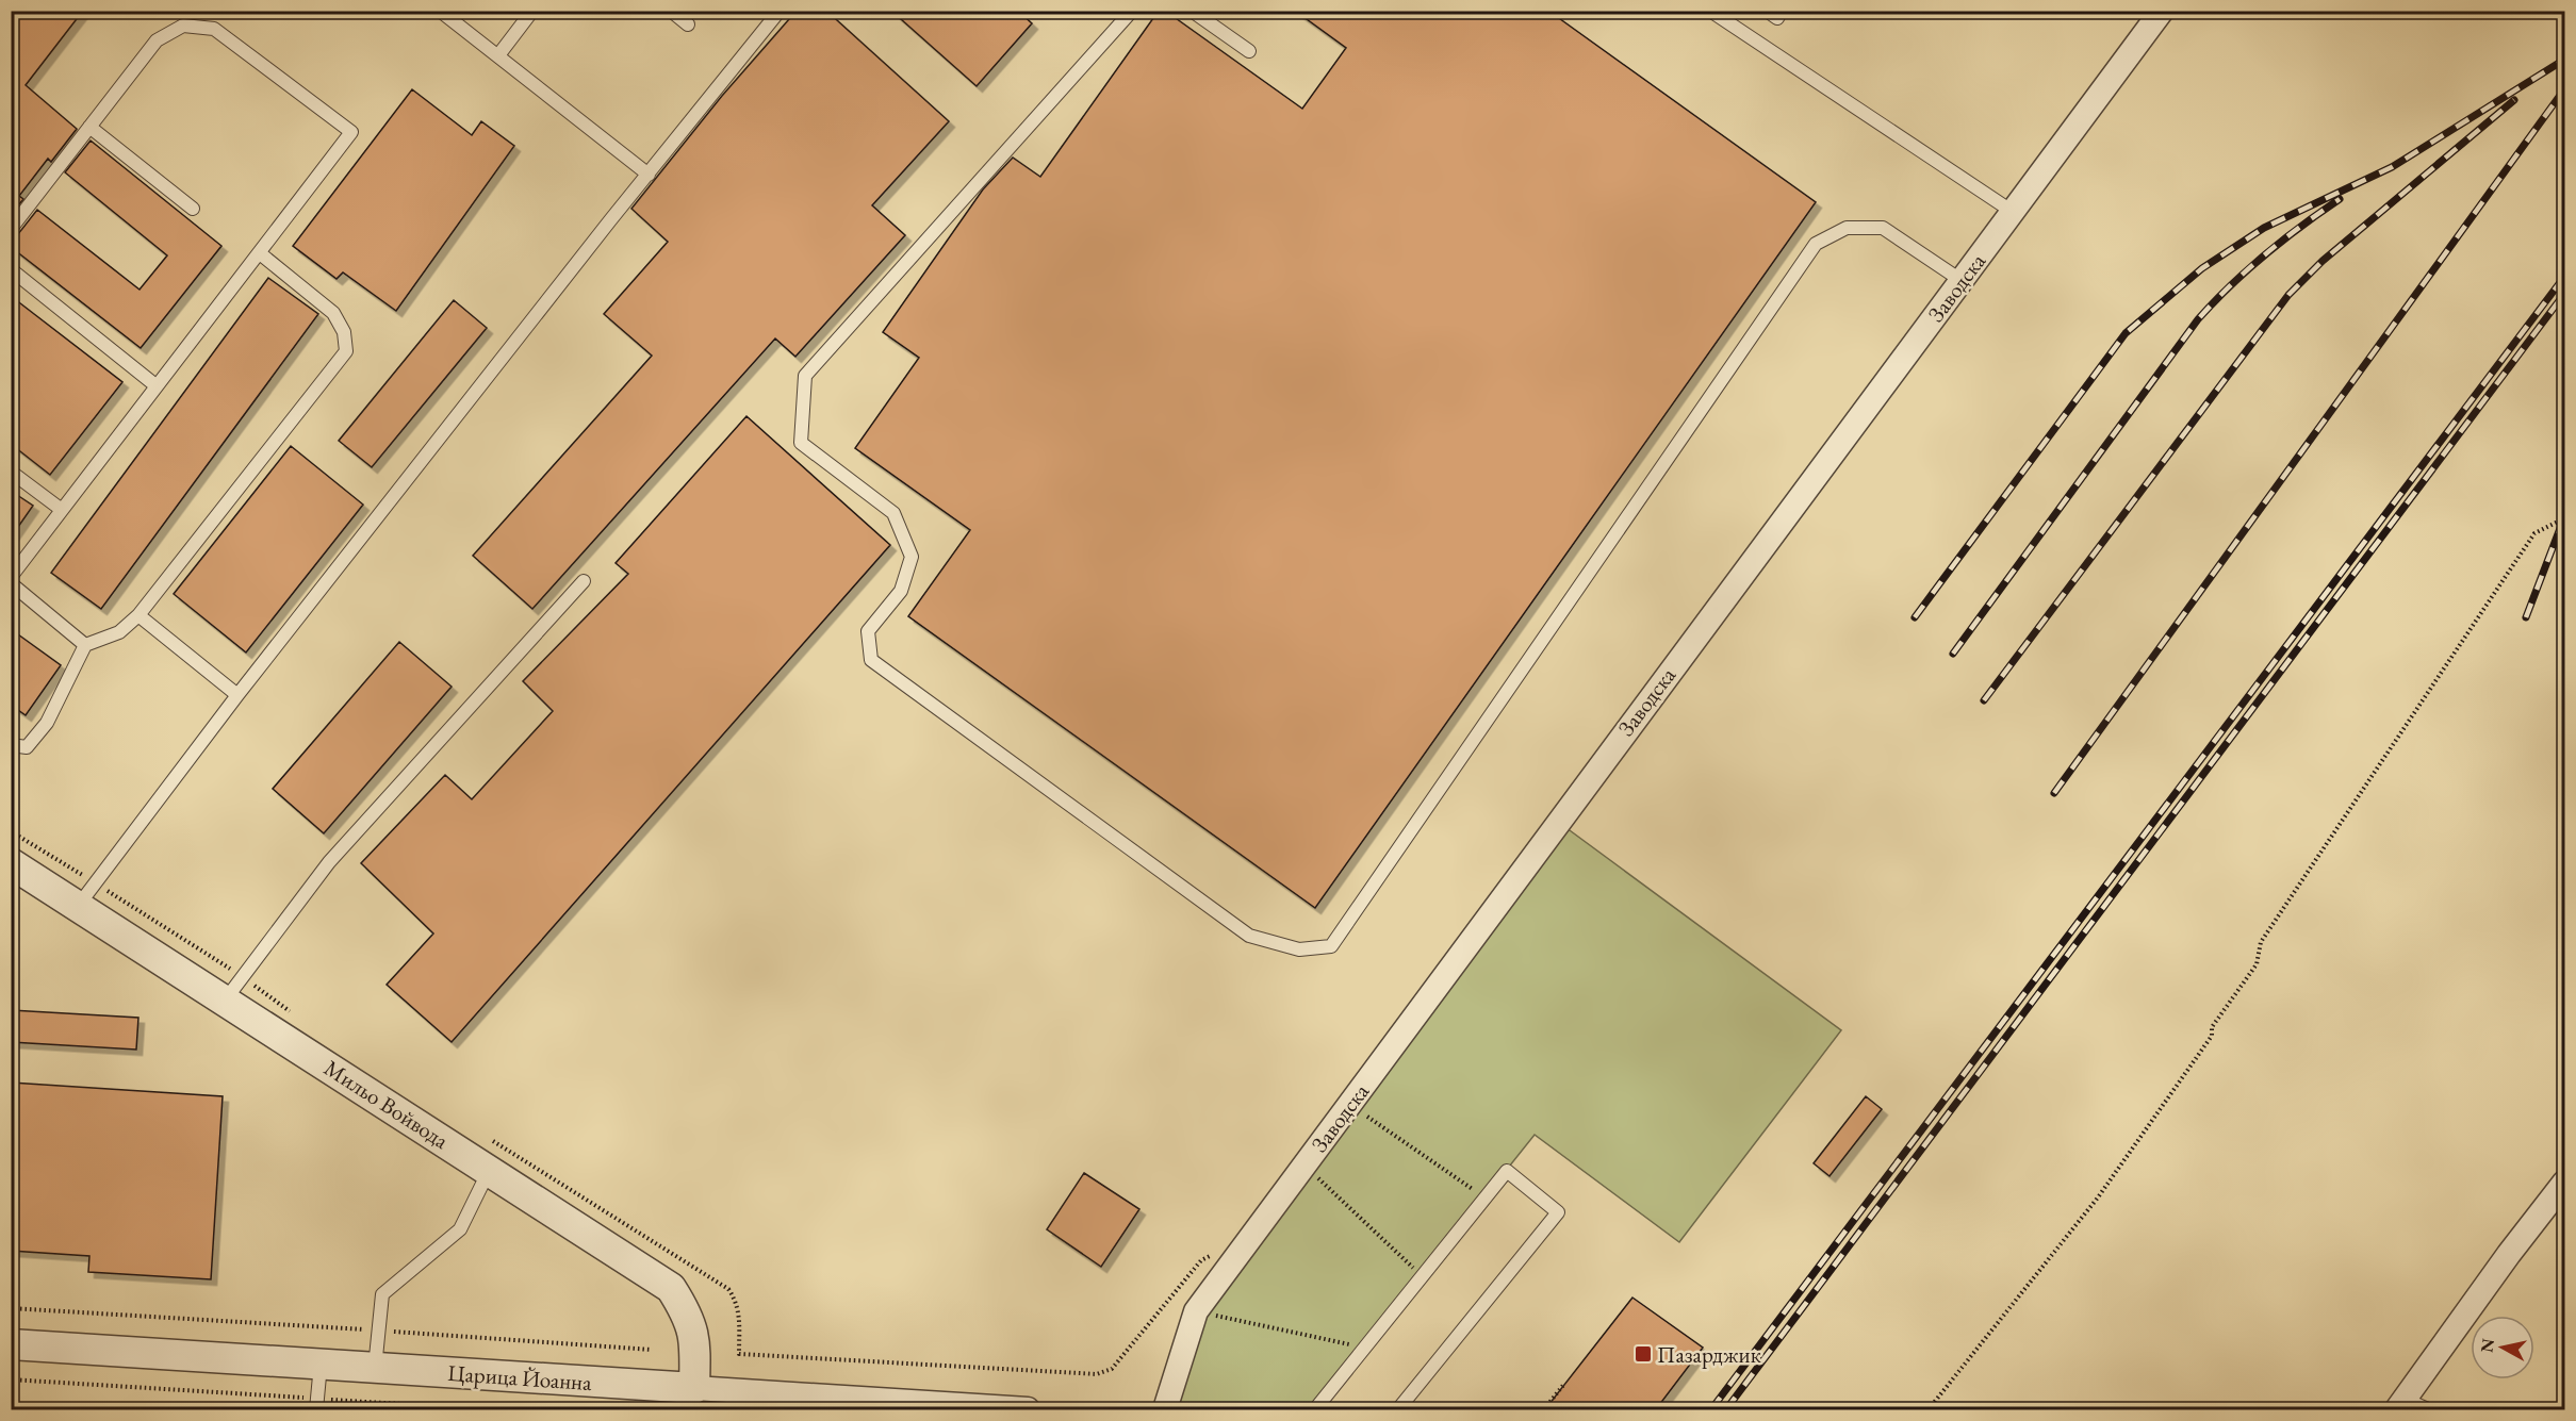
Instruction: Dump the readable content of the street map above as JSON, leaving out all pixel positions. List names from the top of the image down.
{
  "streets": {
    "street": ["Заводска", "Мильо Войвода", "Царица Йоанна"]
  },
  "crossings": [
    ["Мильо Войвода", "Царица Йоанна"]
  ],
  "places": {
    "transit": ["Пазарджик"]
  },
  "north": "left"
}
